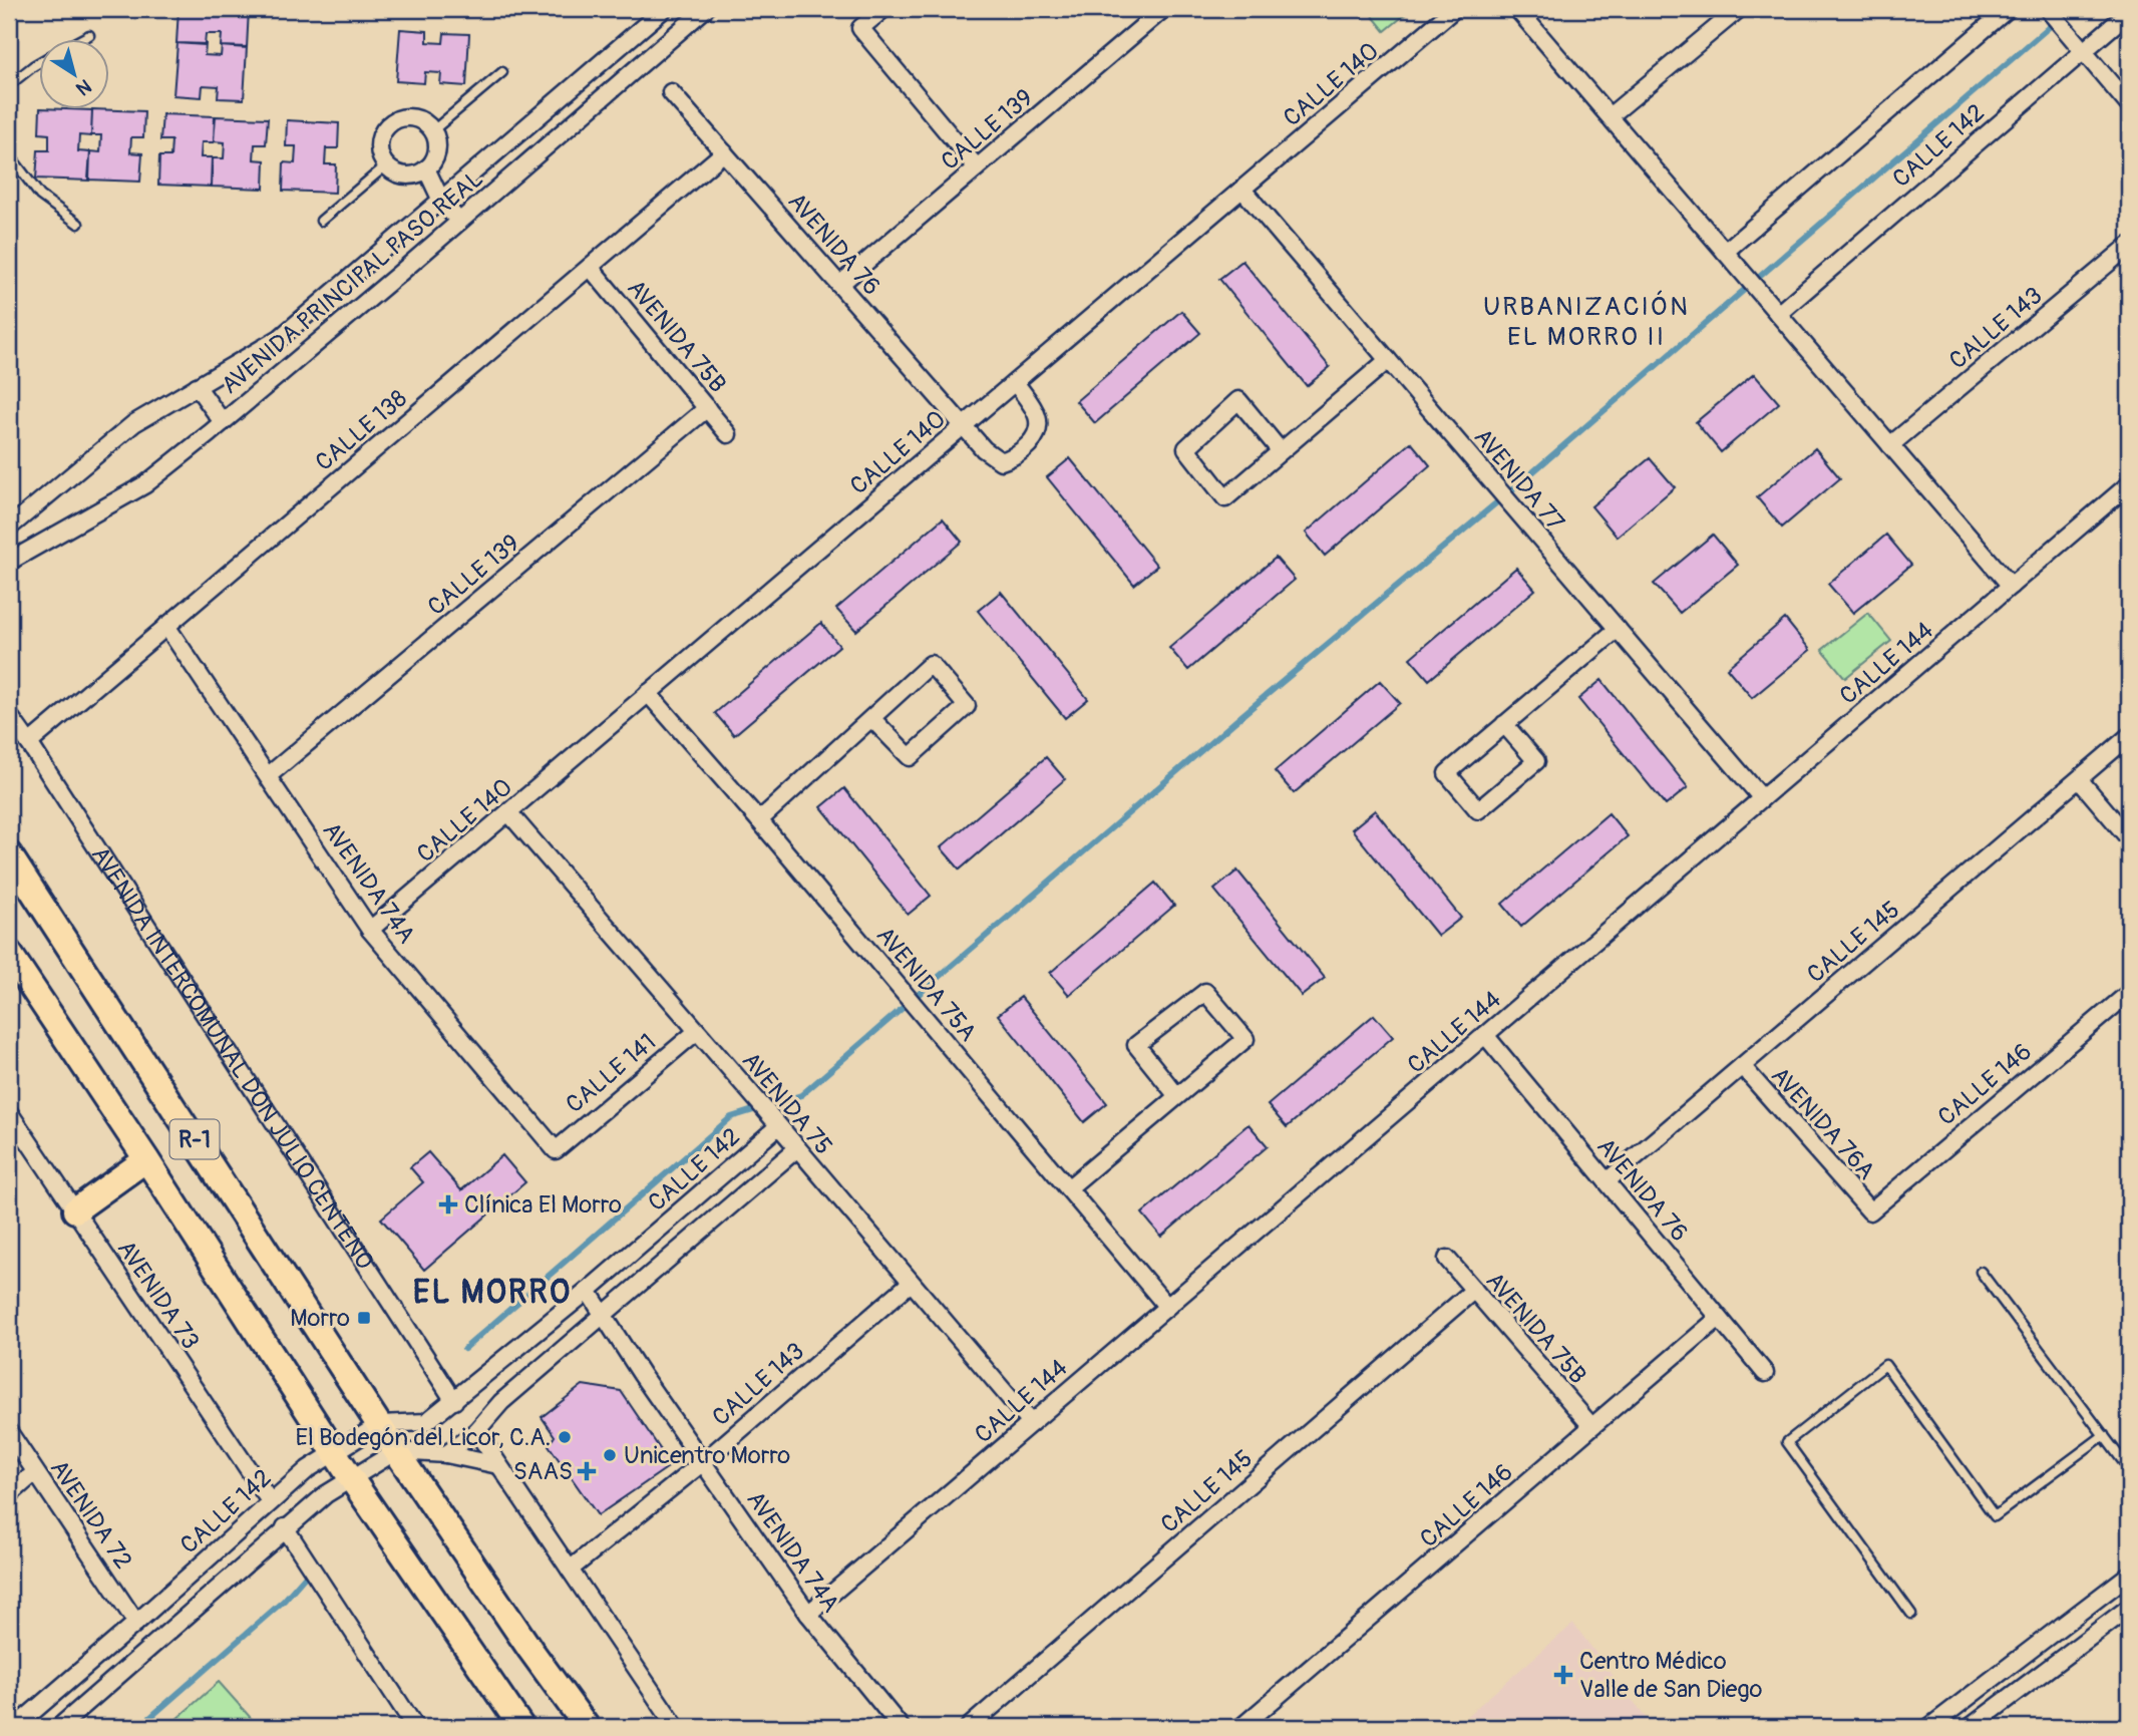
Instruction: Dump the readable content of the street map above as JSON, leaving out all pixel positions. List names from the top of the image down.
{
  "streets": {
    "main road": ["R-1"],
    "street": [
      "CALLE 140",
      "CALLE 139",
      "CALLE 142",
      "AVENIDA 76",
      "AVENIDA PRINCIPAL PASO REAL",
      "CALLE 143",
      "AVENIDA 75B",
      "CALLE 138",
      "AVENIDA 77",
      "CALLE 144",
      "AVENIDA 74A",
      "CALLE 145",
      "AVENIDA 75A",
      "AVENIDA INTERCOMUNAL DON JULIO CENTENO",
      "CALLE 141",
      "CALLE 146",
      "AVENIDA 75",
      "AVENIDA 76A",
      "AVENIDA 73",
      "AVENIDA 72"
    ]
  },
  "crossings": [
    ["CALLE 140", "AVENIDA 76"],
    ["CALLE 140", "AVENIDA 77"],
    ["CALLE 140", "AVENIDA 74A"],
    ["CALLE 140", "AVENIDA 75A"],
    ["CALLE 140", "AVENIDA 75"],
    ["CALLE 139", "AVENIDA 76"],
    ["CALLE 139", "AVENIDA 75B"],
    ["CALLE 139", "AVENIDA 74A"],
    ["CALLE 142", "AVENIDA 74A"],
    ["CALLE 142", "AVENIDA INTERCOMUNAL DON JULIO CENTENO"],
    ["CALLE 142", "AVENIDA 75"],
    ["CALLE 142", "R-1"],
    ["CALLE 142", "AVENIDA 73"],
    ["CALLE 142", "AVENIDA 72"],
    ["AVENIDA 76", "CALLE 138"],
    ["AVENIDA 76", "CALLE 144"],
    ["AVENIDA 76", "CALLE 145"],
    ["AVENIDA 76", "CALLE 146"],
    ["CALLE 143", "AVENIDA 74A"],
    ["CALLE 143", "AVENIDA 75"],
    ["AVENIDA 75B", "CALLE 138"],
    ["AVENIDA 75B", "CALLE 145"],
    ["AVENIDA 75B", "CALLE 146"],
    ["CALLE 138", "AVENIDA 74A"],
    ["CALLE 138", "AVENIDA INTERCOMUNAL DON JULIO CENTENO"],
    ["AVENIDA 77", "CALLE 144"],
    ["CALLE 144", "AVENIDA 74A"],
    ["CALLE 144", "AVENIDA 75A"],
    ["CALLE 144", "AVENIDA 75"],
    ["AVENIDA 74A", "CALLE 141"],
    ["CALLE 145", "AVENIDA 76A"],
    ["CALLE 141", "AVENIDA 75"],
    ["CALLE 146", "AVENIDA 76A"]
  ],
  "districts": ["URBANIZACIÓN EL MORRO II", "EL MORRO"],
  "places": {
    "health": ["Clínica El Morro", "SAAS", "Centro Médico Valle de San Diego"],
    "transit": ["Morro"],
    "other": ["El Bodegón del Licor, C.A.", "Unicentro Morro"]
  },
  "north": "bottom right"
}
